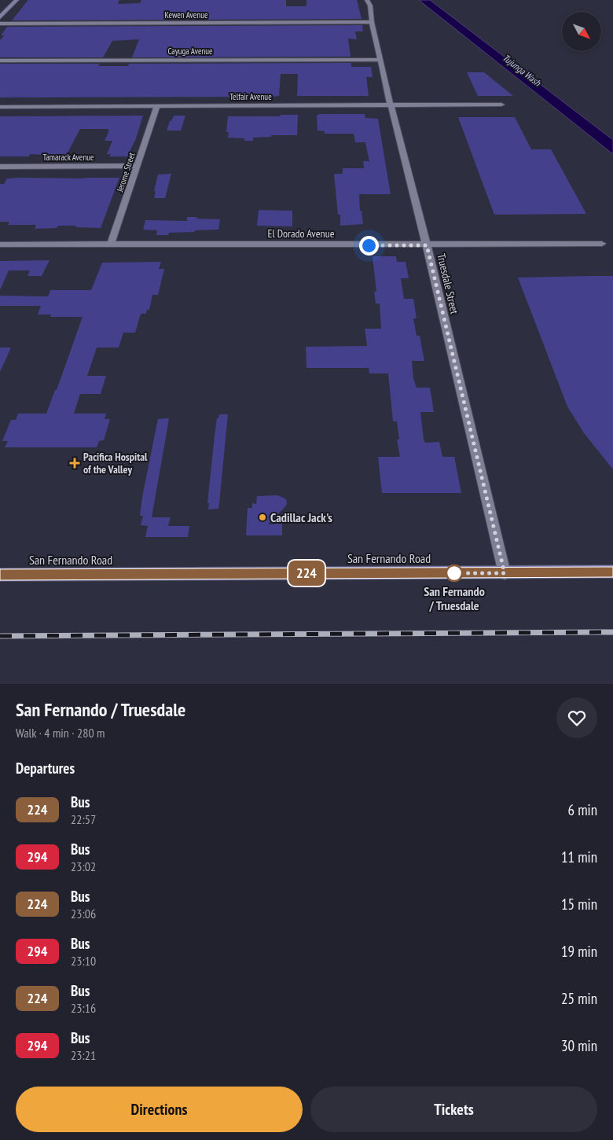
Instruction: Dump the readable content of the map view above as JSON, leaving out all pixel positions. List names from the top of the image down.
{
  "streets": {
    "main road": ["San Fernando Road"],
    "street": [
      "Kewen Avenue",
      "Cayuga Avenue",
      "Telfair Avenue",
      "Tamarack Avenue",
      "Jerome Street",
      "El Dorado Avenue",
      "Truesdale Street"
    ]
  },
  "crossings": [
    ["Kewen Avenue", "Truesdale Street"],
    ["Cayuga Avenue", "Truesdale Street"],
    ["Telfair Avenue", "Jerome Street"],
    ["Telfair Avenue", "Truesdale Street"],
    ["Tamarack Avenue", "Jerome Street"],
    ["Jerome Street", "El Dorado Avenue"],
    ["El Dorado Avenue", "Truesdale Street"],
    ["Truesdale Street", "San Fernando Road"]
  ],
  "water": ["Tujunga Wash"],
  "places": {
    "health": ["Pacifica Hospital of the Valley"],
    "other": ["Cadillac Jack's", "San Fernando / Truesdale"]
  },
  "lines": ["bus line 224"],
  "north": "bottom right",
  "page": {
    "on_map": "224",
    "heading": [
      ["San Fernando / Truesdale", "Walk · 4 min · 280 m"],
      "Departures"
    ],
    "list": [
      {
        "mark": "224",
        "name": "Bus",
        "note": "22:57",
        "value": "6 min"
      },
      {
        "mark": "294",
        "name": "Bus",
        "note": "23:02",
        "value": "11 min"
      },
      {
        "mark": "224",
        "name": "Bus",
        "note": "23:06",
        "value": "15 min"
      },
      {
        "mark": "294",
        "name": "Bus",
        "note": "23:10",
        "value": "19 min"
      },
      {
        "mark": "224",
        "name": "Bus",
        "note": "23:16",
        "value": "25 min"
      },
      {
        "mark": "294",
        "name": "Bus",
        "note": "23:21",
        "value": "30 min"
      }
    ],
    "buttons": ["Directions", "Tickets"]
  }
}
